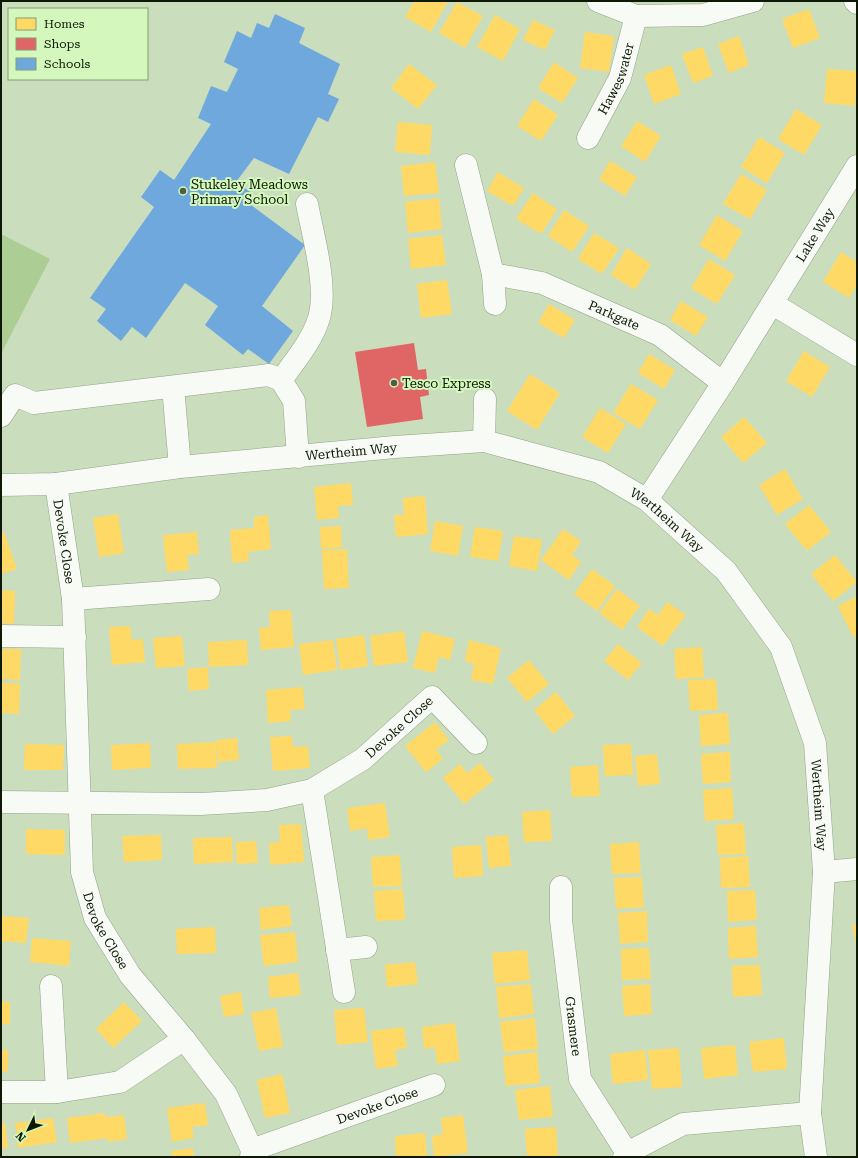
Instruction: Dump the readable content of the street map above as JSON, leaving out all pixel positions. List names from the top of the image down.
{
  "streets": {
    "street": [
      "Haweswater",
      "Lake Way",
      "Parkgate",
      "Wertheim Way",
      "Devoke Close",
      "Grasmere"
    ]
  },
  "crossings": [
    ["Wertheim Way", "Devoke Close"],
    ["Wertheim Way", "Grasmere"]
  ],
  "places": ["Stukeley Meadows Primary School", "Tesco Express"],
  "legend": ["Homes", "Shops", "Schools"],
  "north": "bottom left"
}
